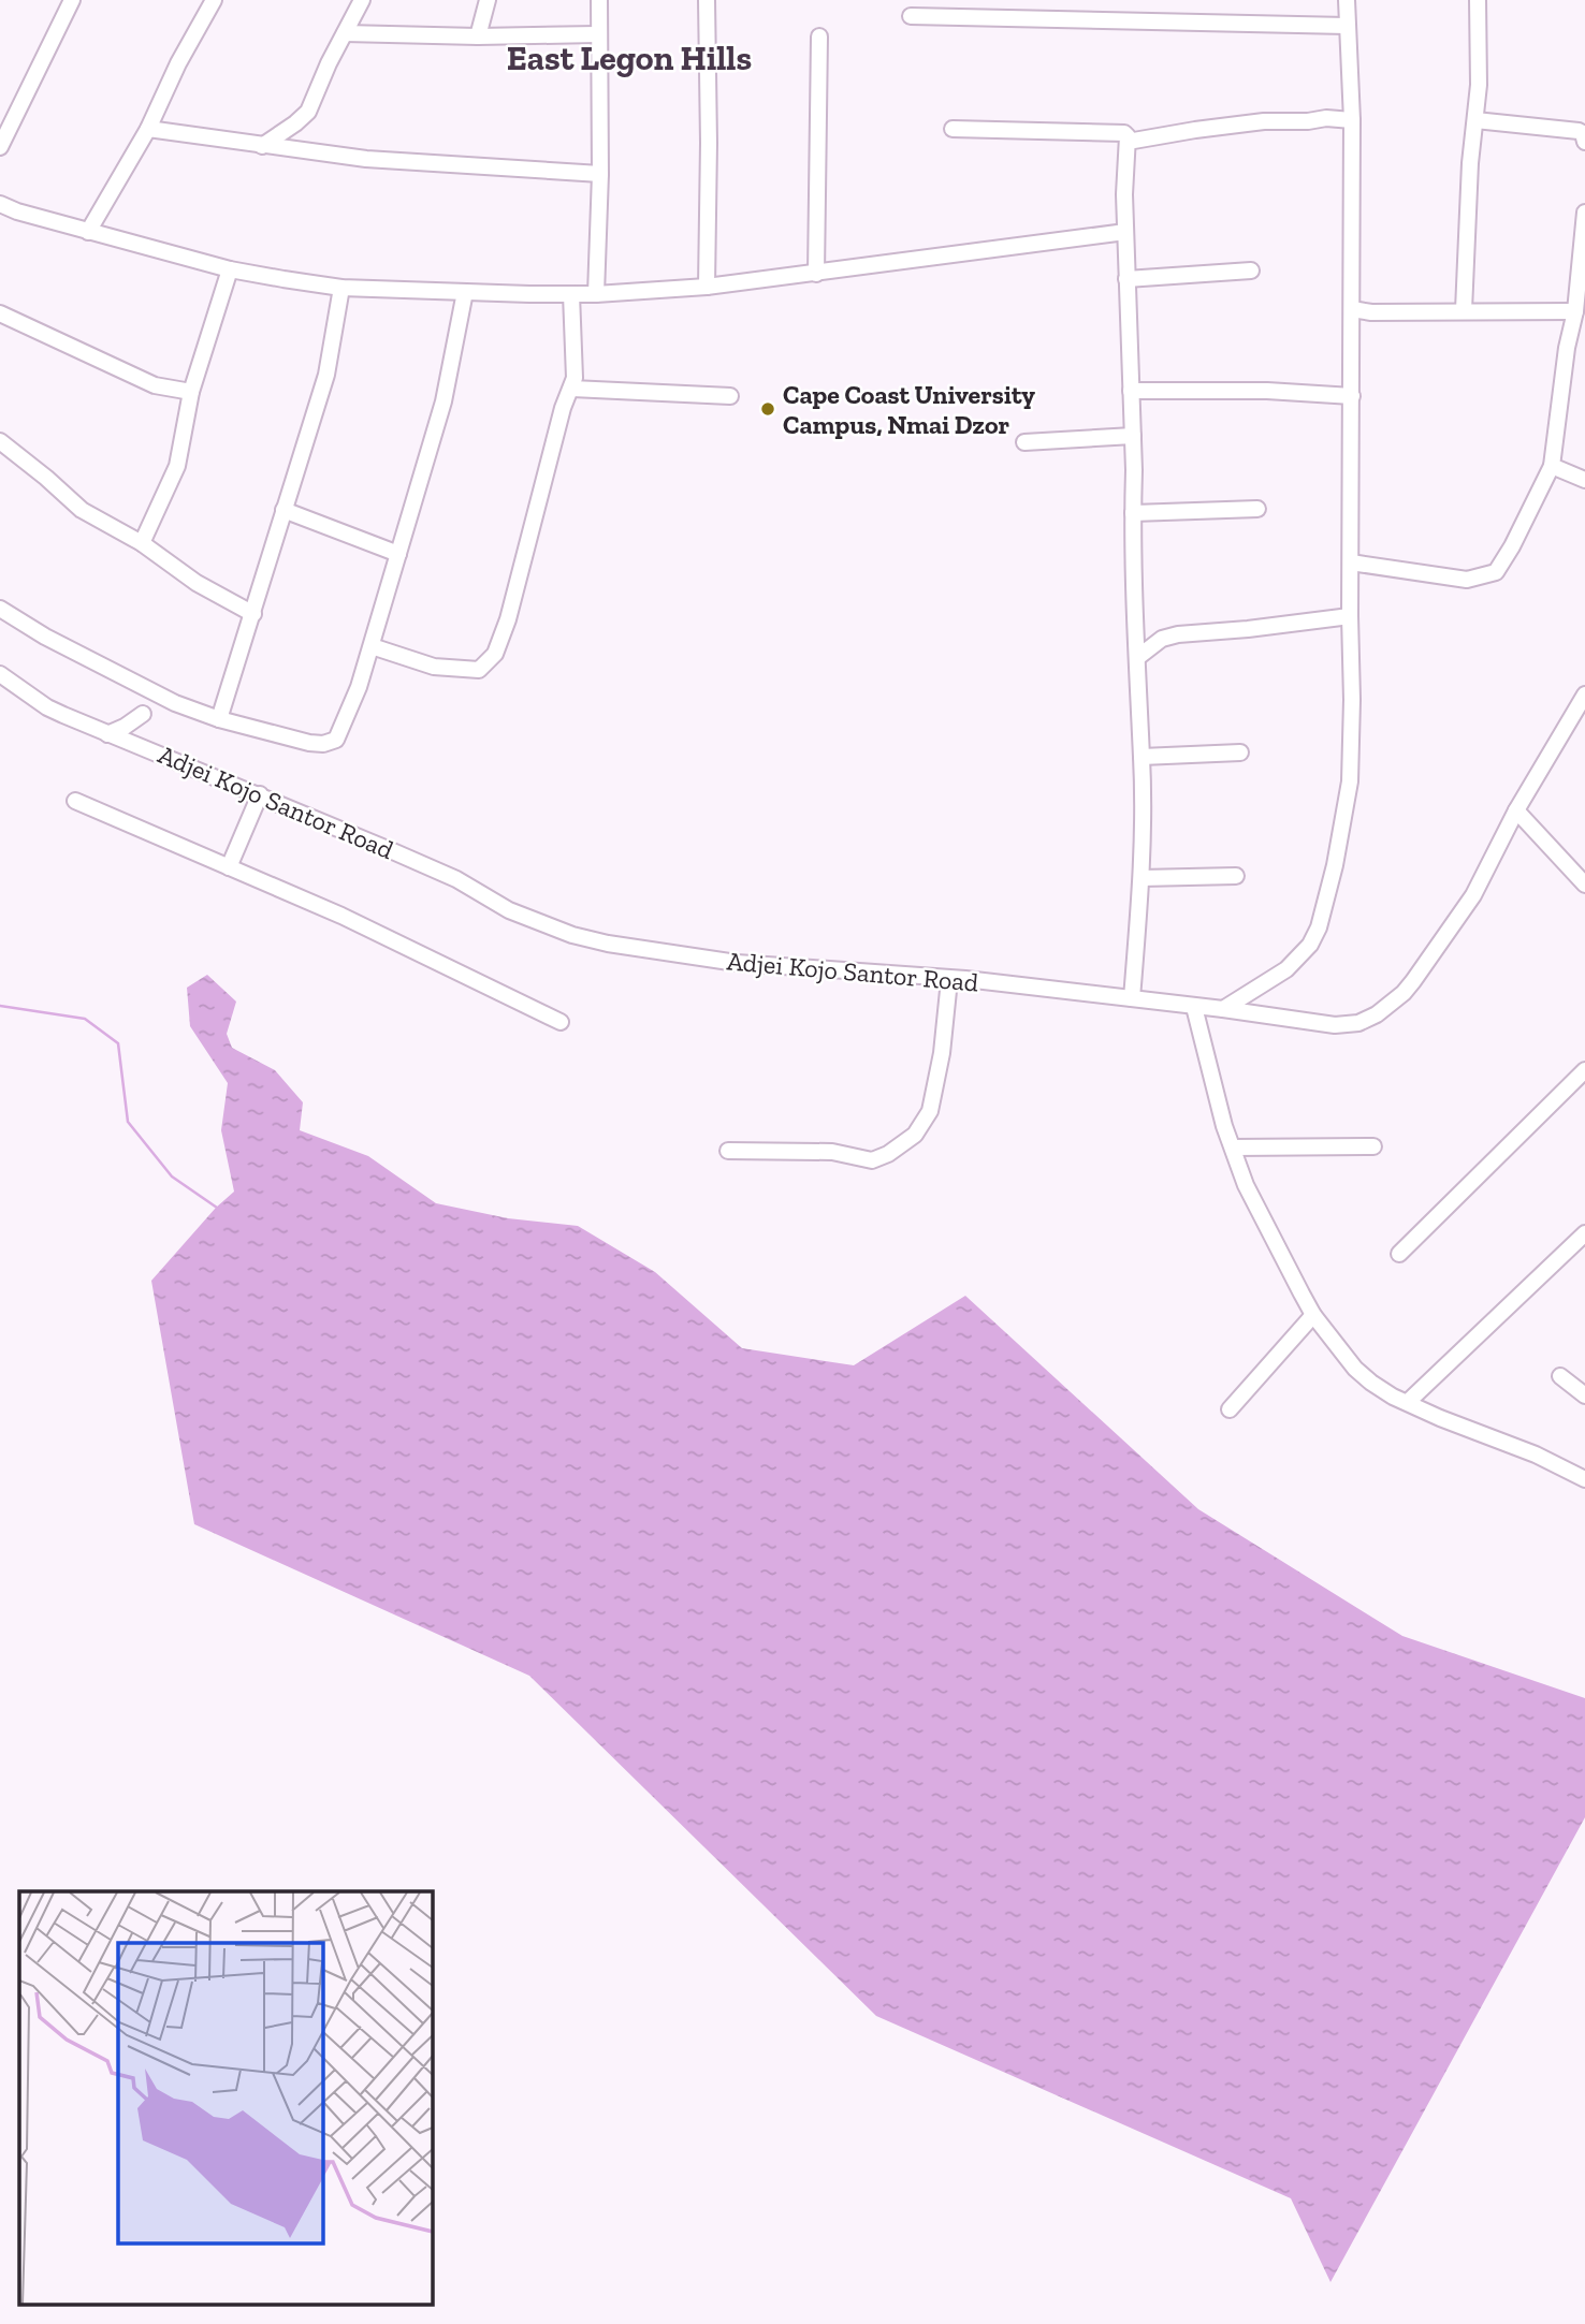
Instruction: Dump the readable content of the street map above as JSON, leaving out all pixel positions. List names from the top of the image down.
{
  "streets": {
    "street": ["Adjei Kojo Santor Road"]
  },
  "districts": ["East Legon Hills"],
  "places": ["Cape Coast University Campus, Nmai Dzor"]
}
